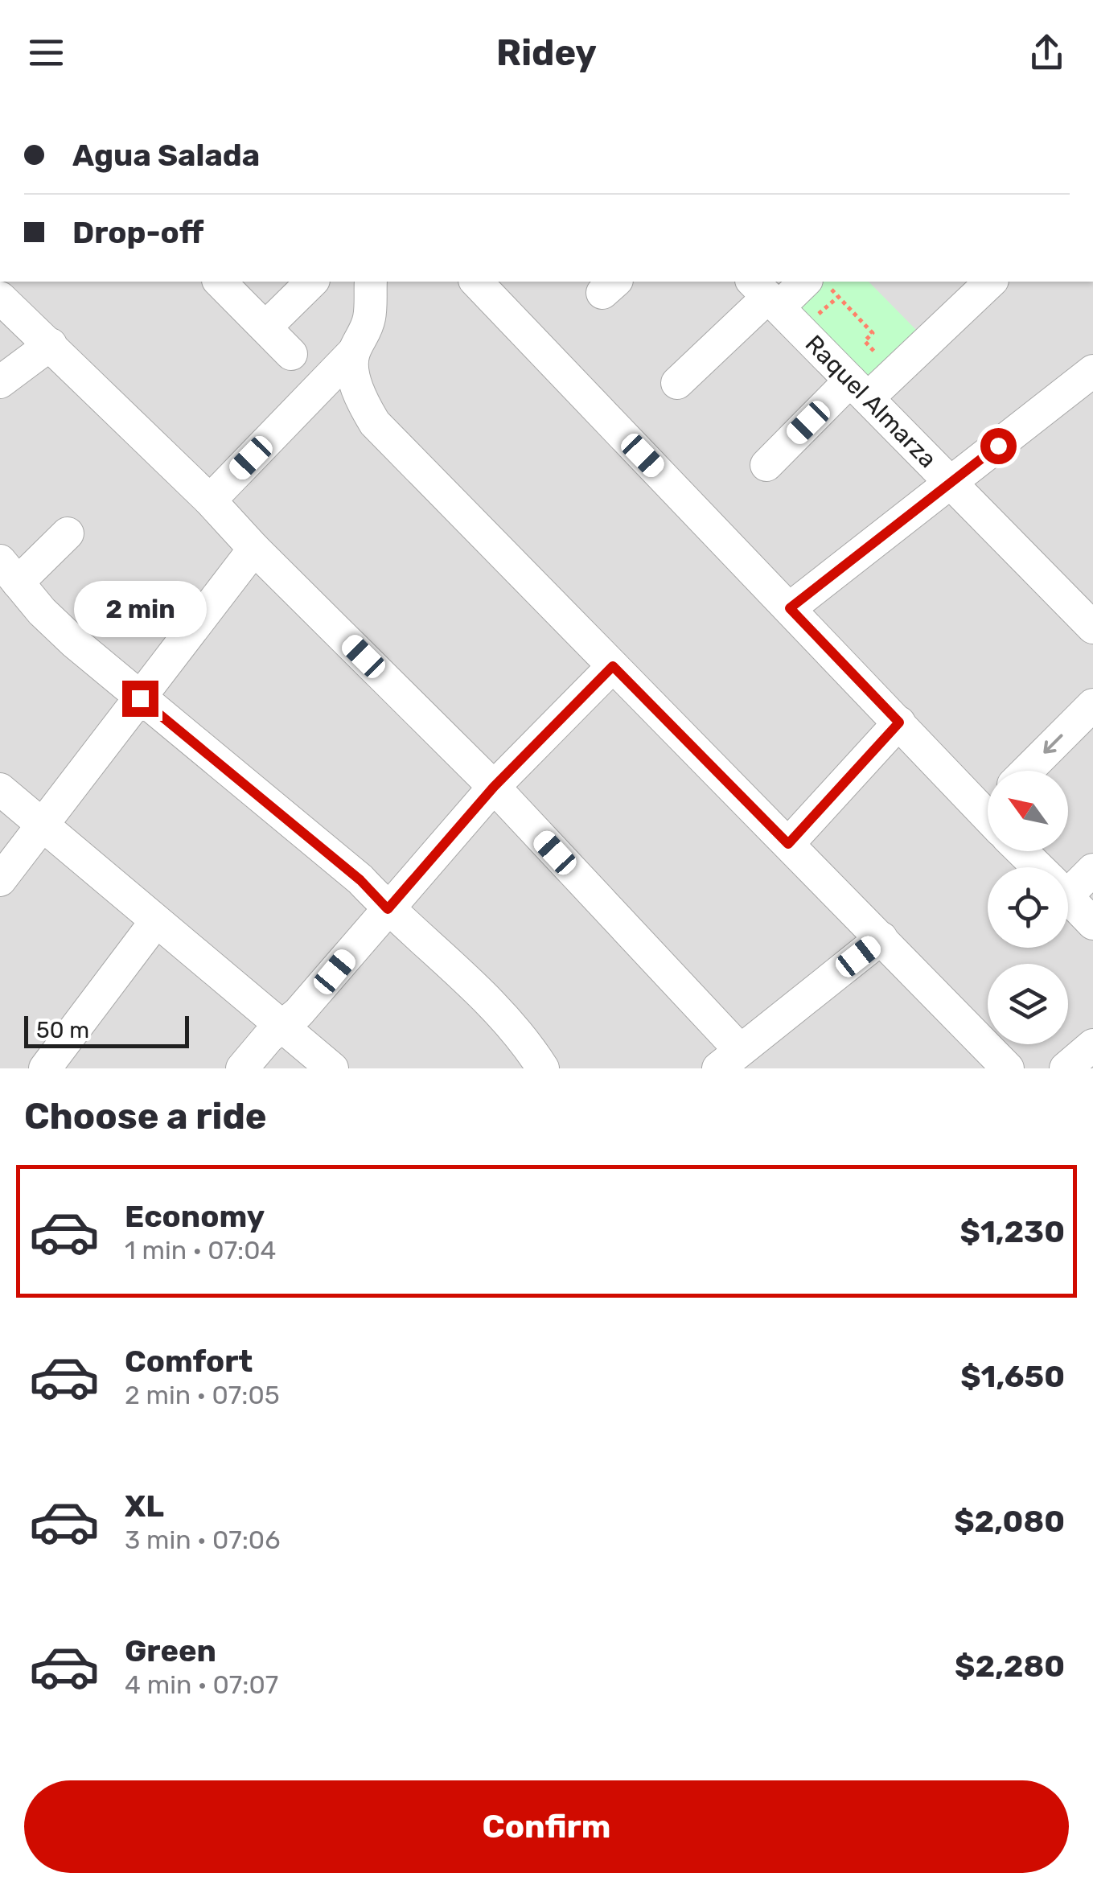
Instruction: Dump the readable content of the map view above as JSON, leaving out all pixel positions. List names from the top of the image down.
{
  "streets": {
    "street": ["Raquel Almarza"]
  },
  "scale_bar": "50 m",
  "north": "top left",
  "page": {
    "header": "Ridey",
    "banner": ["Agua Salada", "Drop-off"],
    "bubble": "2 min",
    "scale": "50 m",
    "heading": "Choose a ride",
    "list": [
      {
        "name": "Economy",
        "note": "1 min · 07:04",
        "value": "$1,230"
      },
      {
        "name": "Comfort",
        "note": "2 min · 07:05",
        "value": "$1,650"
      },
      {
        "name": "XL",
        "note": "3 min · 07:06",
        "value": "$2,080"
      },
      {
        "name": "Green",
        "note": "4 min · 07:07",
        "value": "$2,280"
      }
    ],
    "buttons": "Confirm"
  }
}
